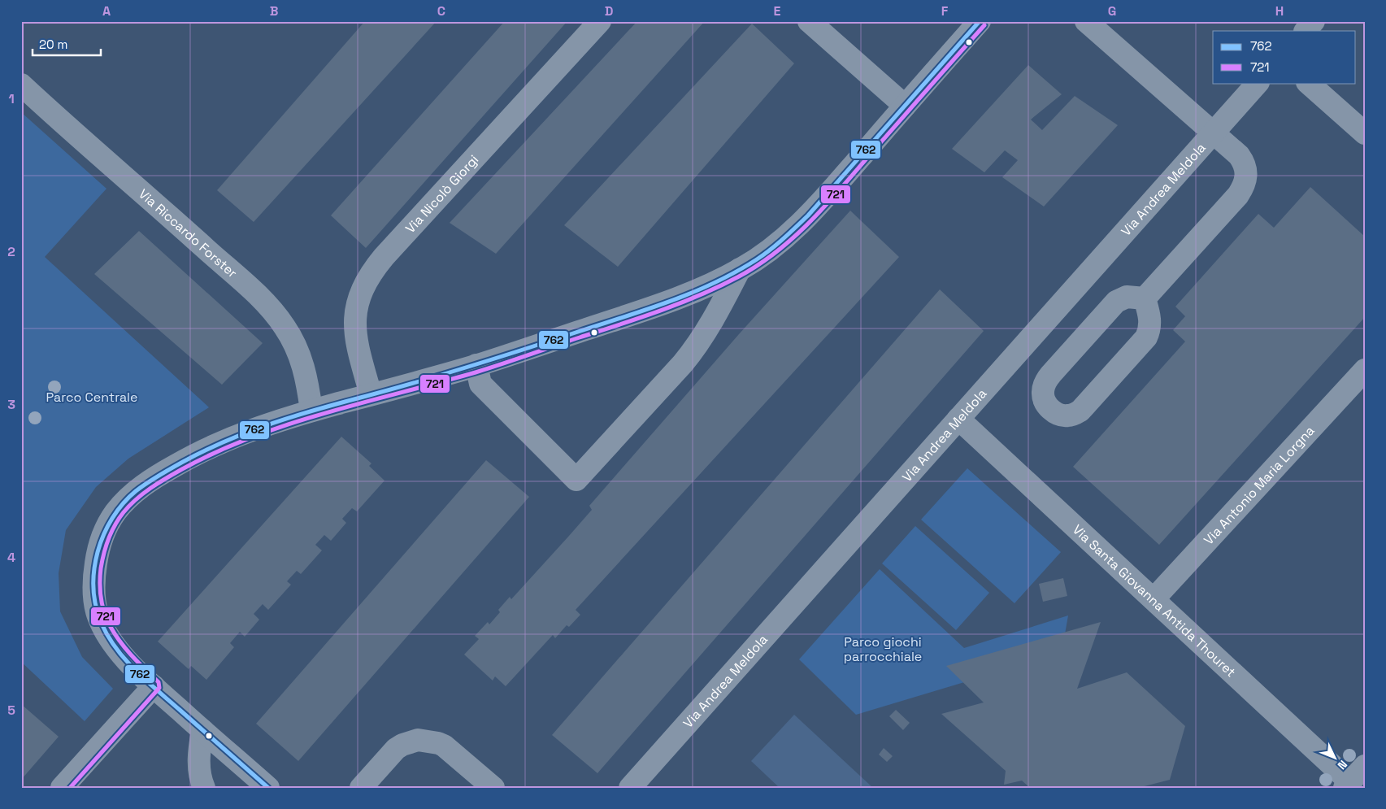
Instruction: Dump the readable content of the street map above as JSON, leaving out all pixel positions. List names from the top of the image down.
{
  "streets": {
    "street": [
      "Via Andrea Meldola",
      "Via Nicolò Giorgi",
      "Via Riccardo Forster",
      "Via Antonio Maria Lorgna",
      "Via Santa Giovanna Antida Thouret"
    ]
  },
  "crossings": [
    ["Via Andrea Meldola", "Via Santa Giovanna Antida Thouret"],
    ["Via Antonio Maria Lorgna", "Via Santa Giovanna Antida Thouret"]
  ],
  "parks": ["Parco Centrale", "Parco giochi parrocchiale"],
  "lines": ["transit line 762", "transit line 721"],
  "legend": ["762", "721"],
  "scale_bar": "20 m",
  "north": "bottom right",
  "grid": {
    "columns": [
      "A",
      "B",
      "C",
      "D",
      "E",
      "F",
      "G",
      "H"
    ],
    "rows": [
      "1",
      "2",
      "3",
      "4",
      "5"
    ]
  }
}
